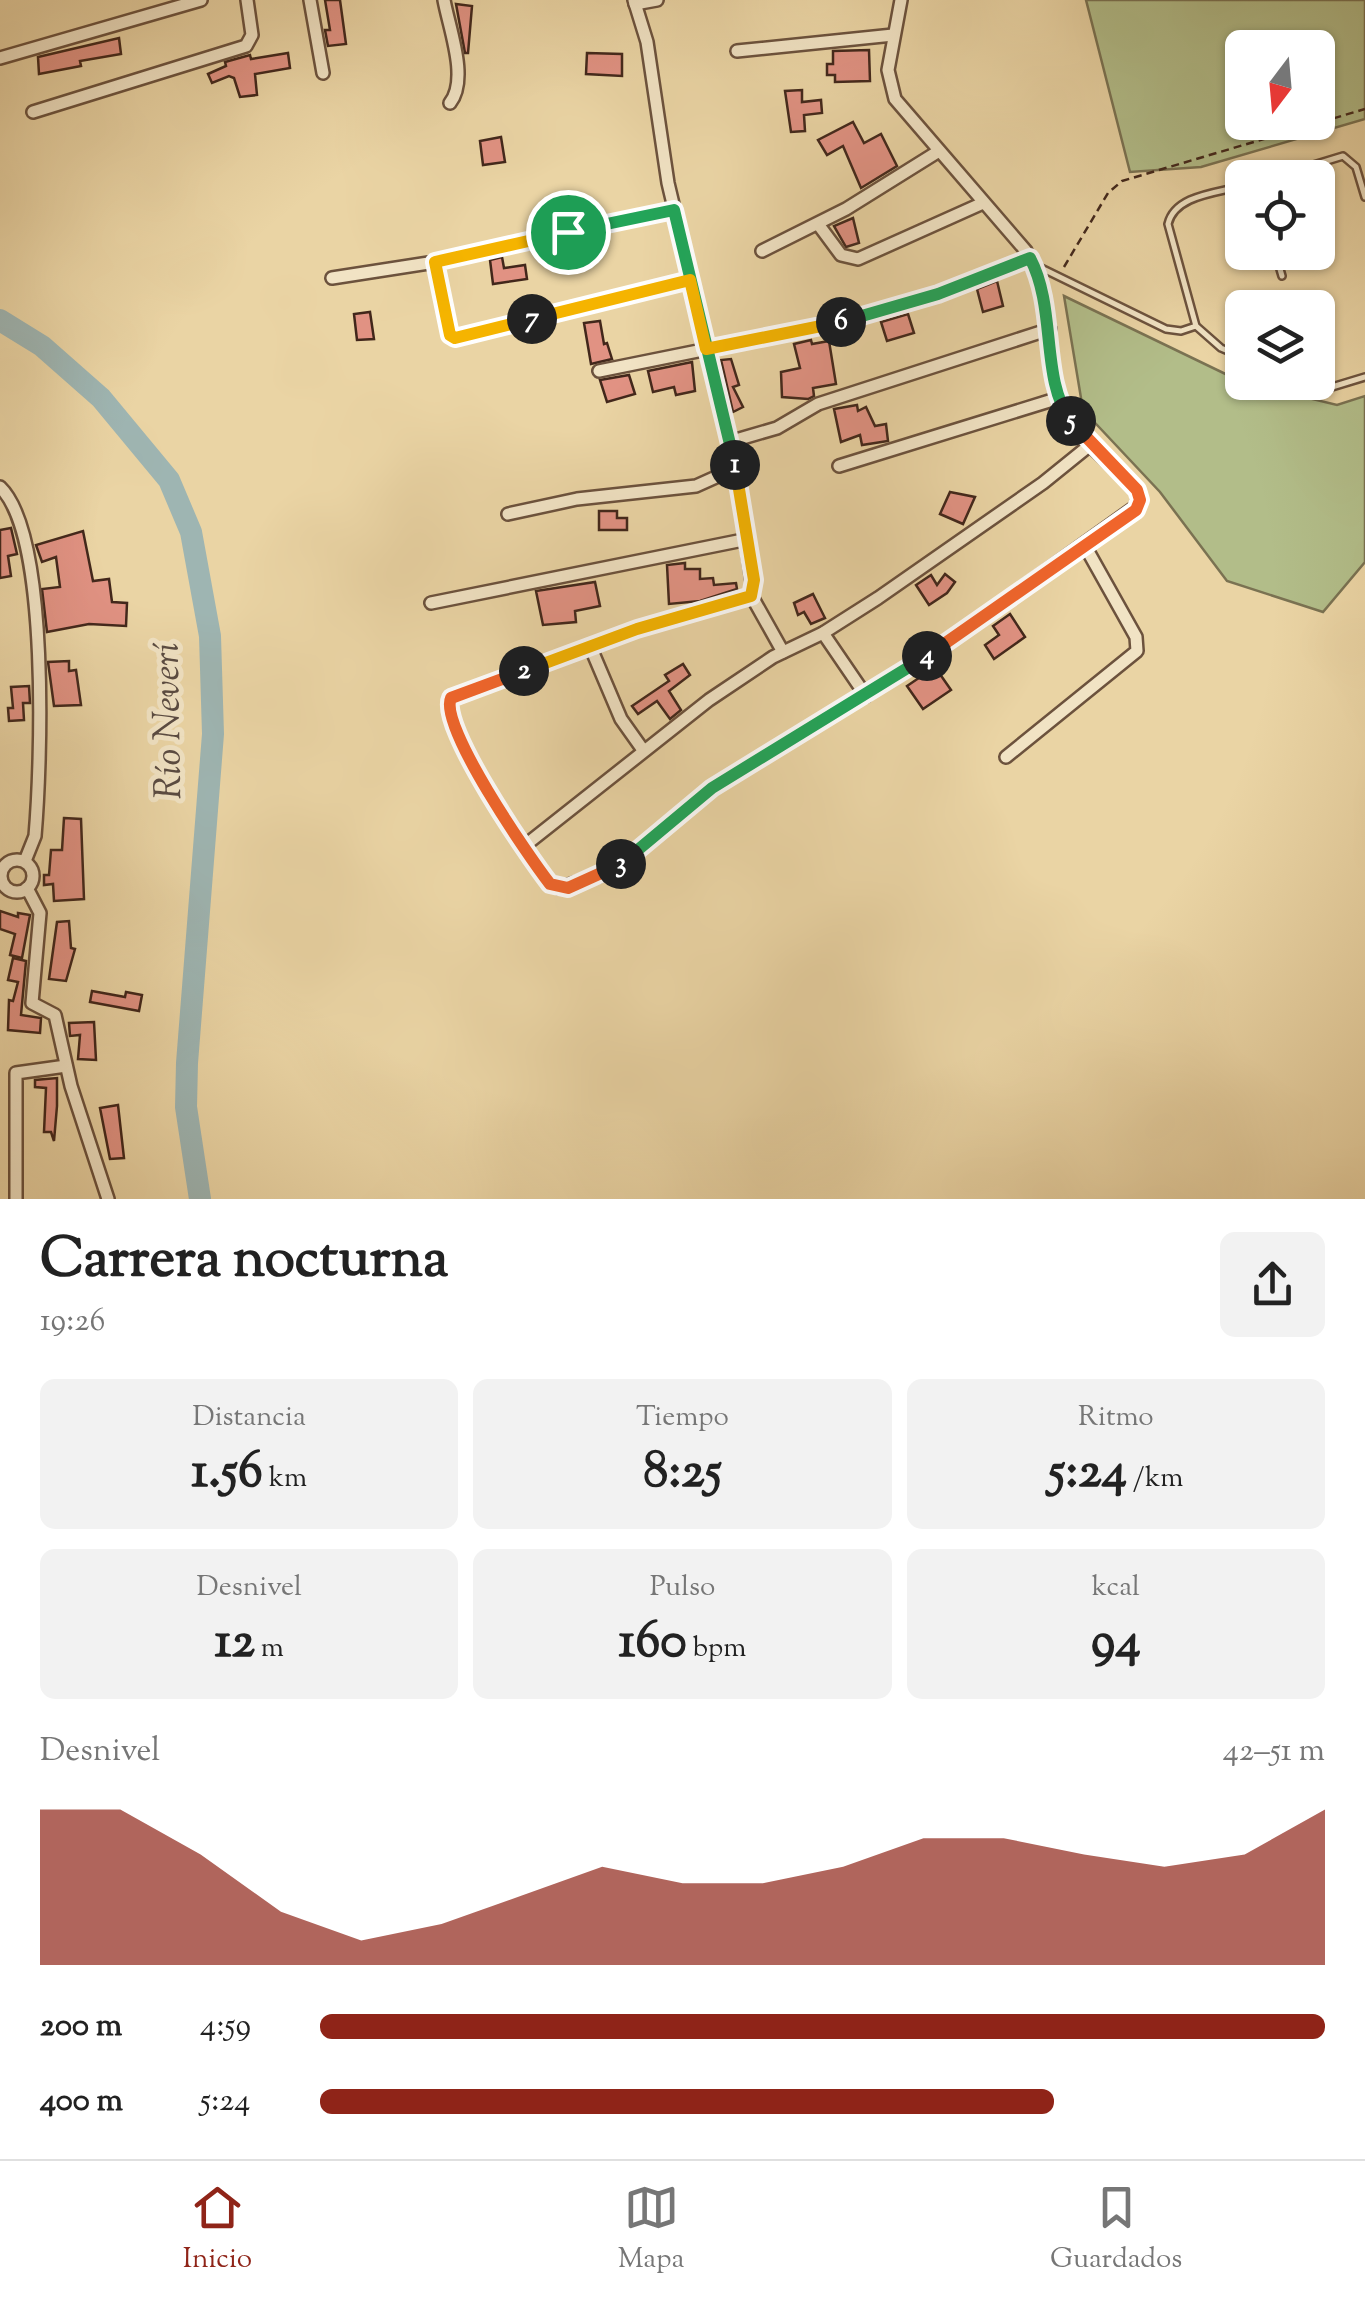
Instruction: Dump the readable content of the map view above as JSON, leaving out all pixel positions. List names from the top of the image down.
{
  "water": ["Río Neverí"],
  "north": "bottom",
  "page": {
    "pins": [
      "7",
      "6",
      "5",
      "1",
      "4",
      "2",
      "3"
    ],
    "heading": ["Carrera nocturna", "19:26"],
    "stats": [
      ["Distancia", "1.56 km"],
      ["Tiempo", "8:25"],
      ["Ritmo", "5:24 /km"],
      ["Desnivel", "12 m"],
      ["Pulso", "160 bpm"],
      ["kcal", "94"]
    ],
    "chart": ["Desnivel", "42–51 m"],
    "list": [
      {
        "name": "200 m",
        "note": "4:59"
      },
      {
        "name": "400 m",
        "note": "5:24"
      }
    ],
    "tabs": ["Inicio", "Mapa", "Guardados"]
  }
}
